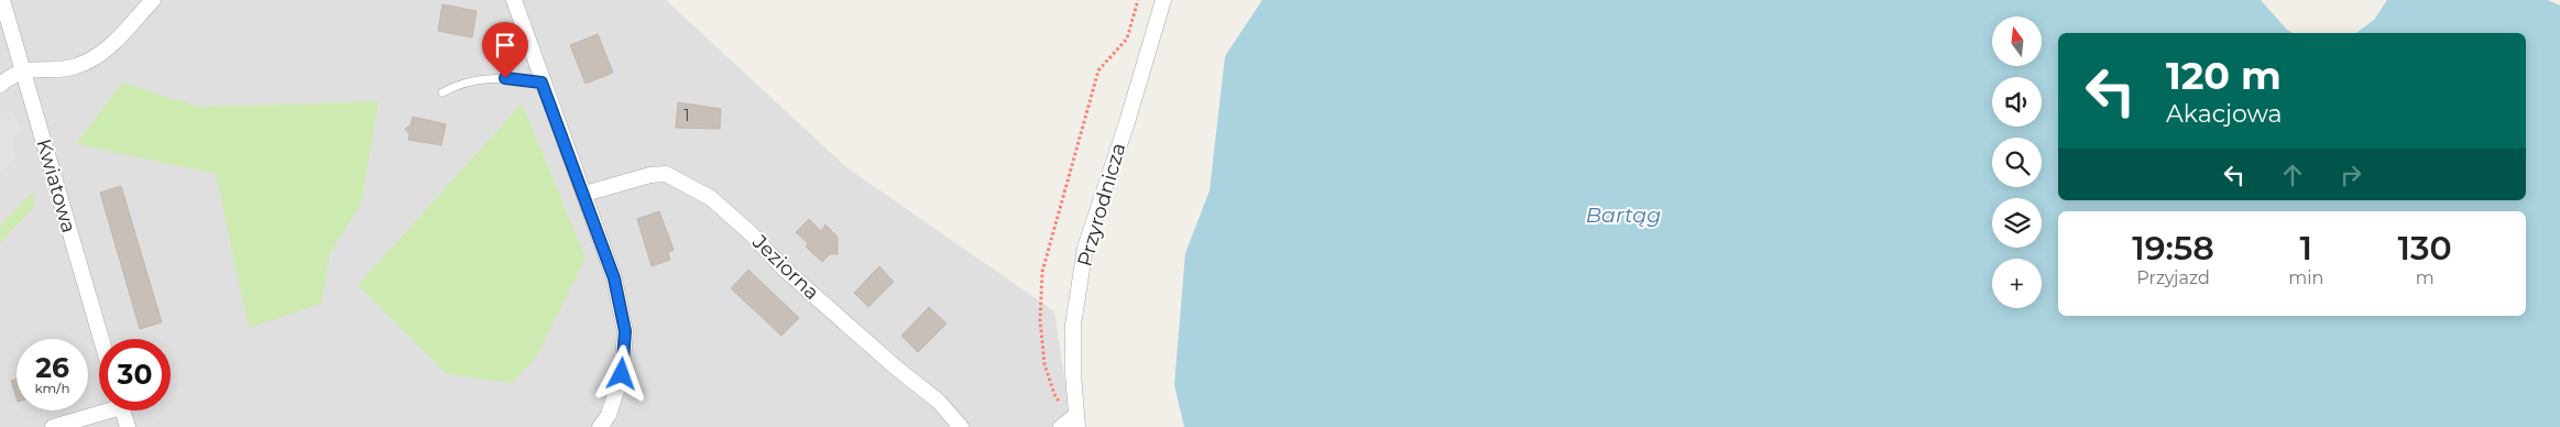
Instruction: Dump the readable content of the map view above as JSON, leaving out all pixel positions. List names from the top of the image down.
{
  "streets": {
    "street": ["Kwiatowa", "Przyrodnicza", "Jeziorna"]
  },
  "water": ["Bartąg"],
  "house_numbers": ["1"],
  "north": "top",
  "page": {
    "map_buttons": "+",
    "turn": ["120 m", "Akacjowa"],
    "eta": [
      "19:58",
      "Przyjazd",
      "1",
      "min",
      "130",
      "m"
    ],
    "speed": "26 km/h",
    "limit": "30"
  }
}
